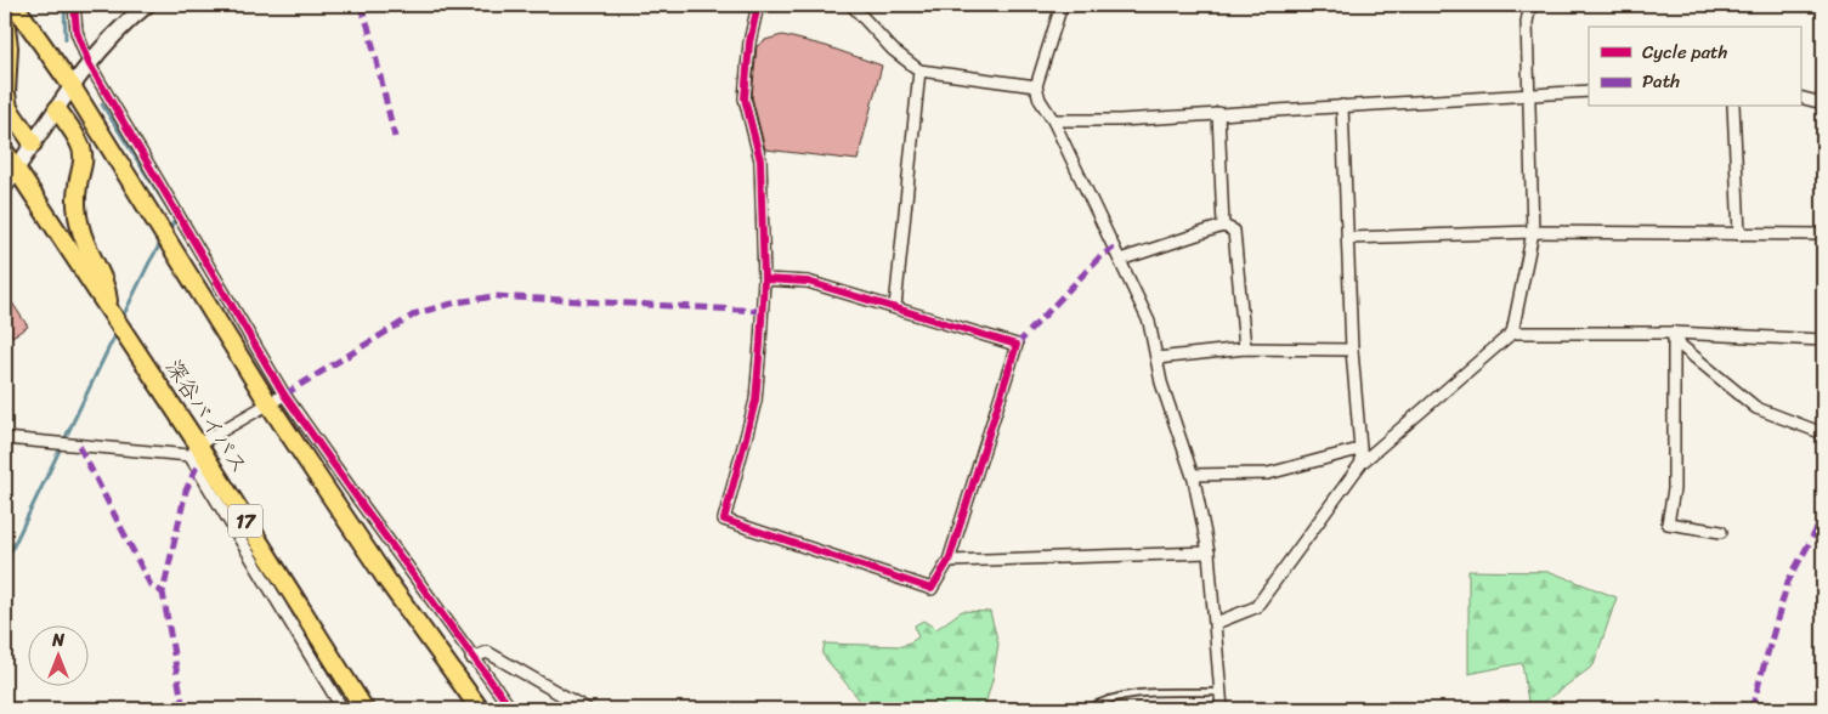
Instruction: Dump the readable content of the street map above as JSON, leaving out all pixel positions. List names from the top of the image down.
{
  "streets": {
    "highway": ["深谷バイパス", "17"]
  },
  "legend": ["Cycle path", "Path"],
  "north": "top"
}
